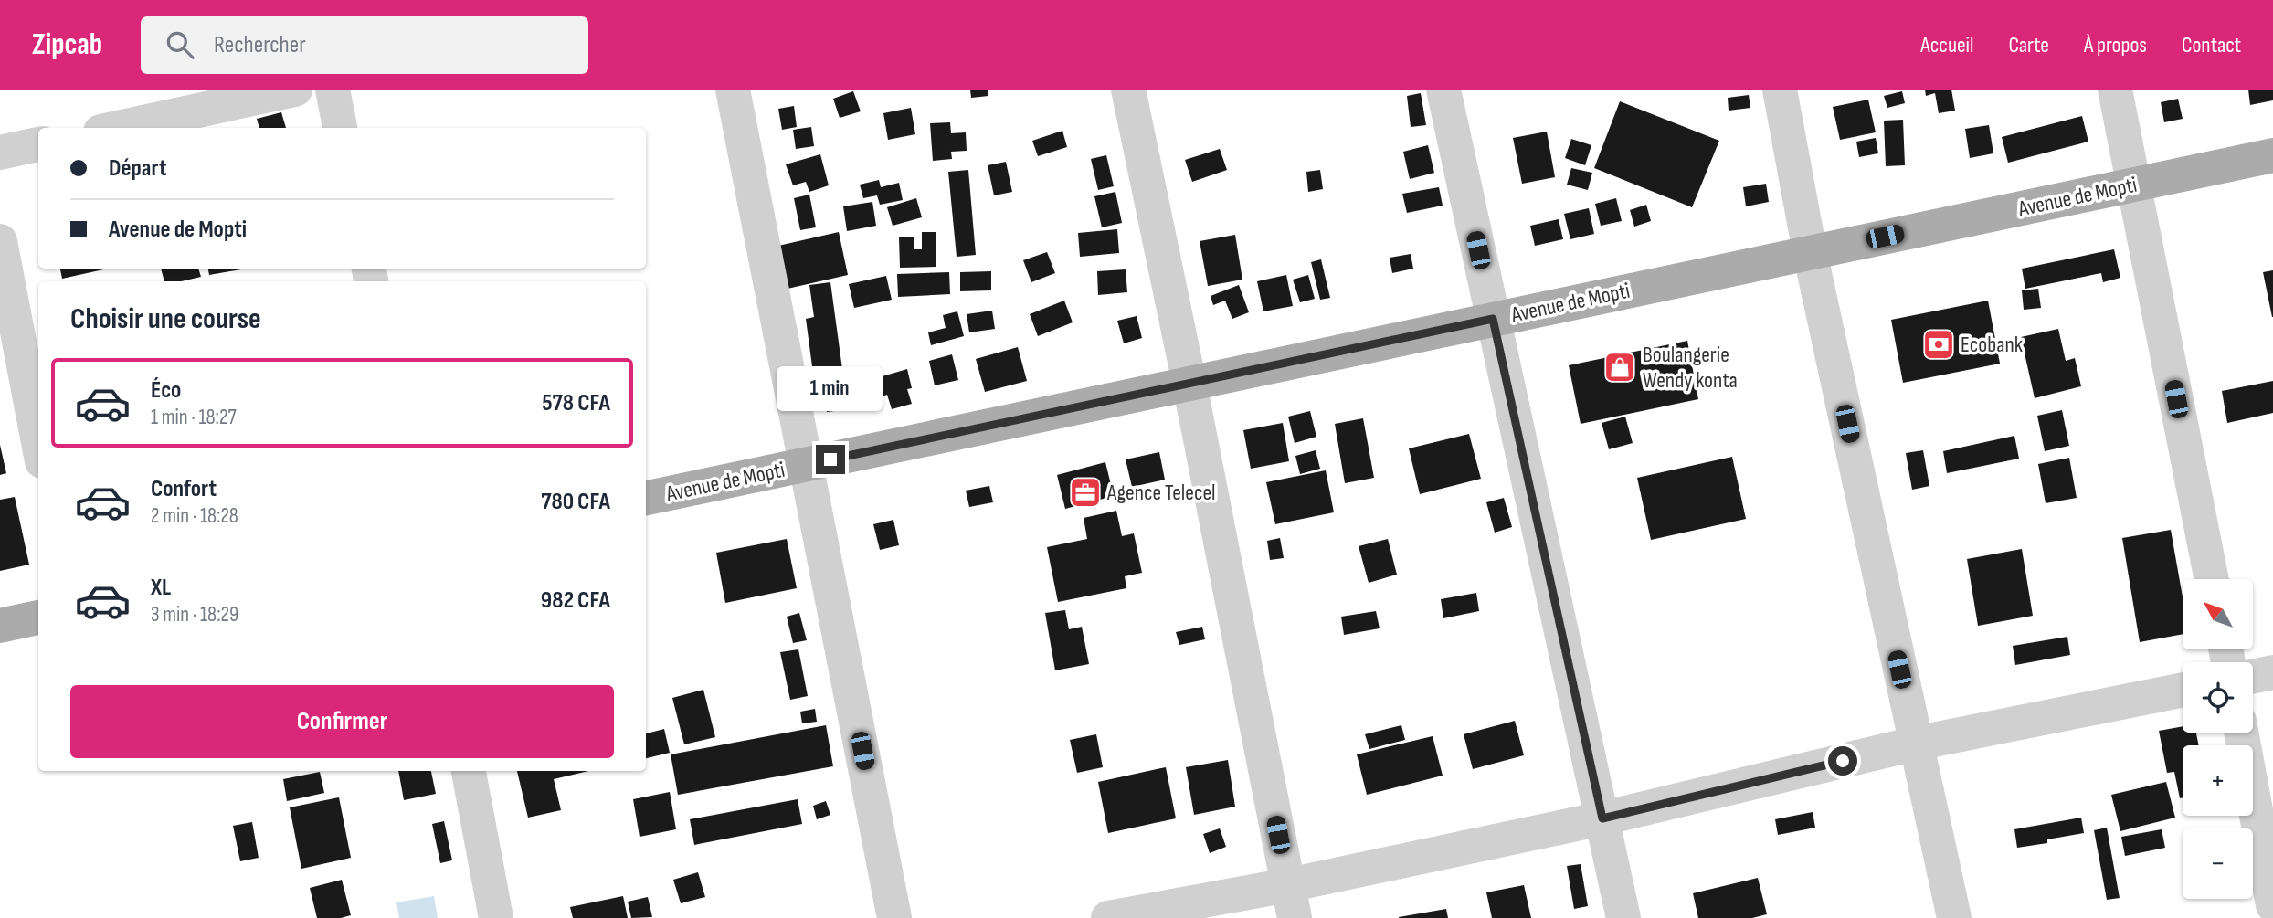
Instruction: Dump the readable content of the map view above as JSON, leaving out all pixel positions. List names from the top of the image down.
{
  "streets": {
    "main road": ["Avenue de Mopti"]
  },
  "places": {
    "bank": ["Ecobank"],
    "shop": ["Boulangerie Wendy konta"],
    "office": ["Agence Telecel"]
  },
  "north": "top left",
  "page": {
    "header": "Zipcab",
    "search": "Rechercher",
    "nav": [
      "Accueil",
      "Carte",
      "À propos",
      "Contact"
    ],
    "banner": ["Départ", "Avenue de Mopti"],
    "heading": "Choisir une course",
    "list": [
      {
        "name": "Éco",
        "note": "1 min · 18:27",
        "value": "578 CFA"
      },
      {
        "name": "Confort",
        "note": "2 min · 18:28",
        "value": "780 CFA"
      },
      {
        "name": "XL",
        "note": "3 min · 18:29",
        "value": "982 CFA"
      }
    ],
    "bubble": "1 min",
    "map_buttons": ["+", "−"],
    "buttons": "Confirmer"
  }
}
